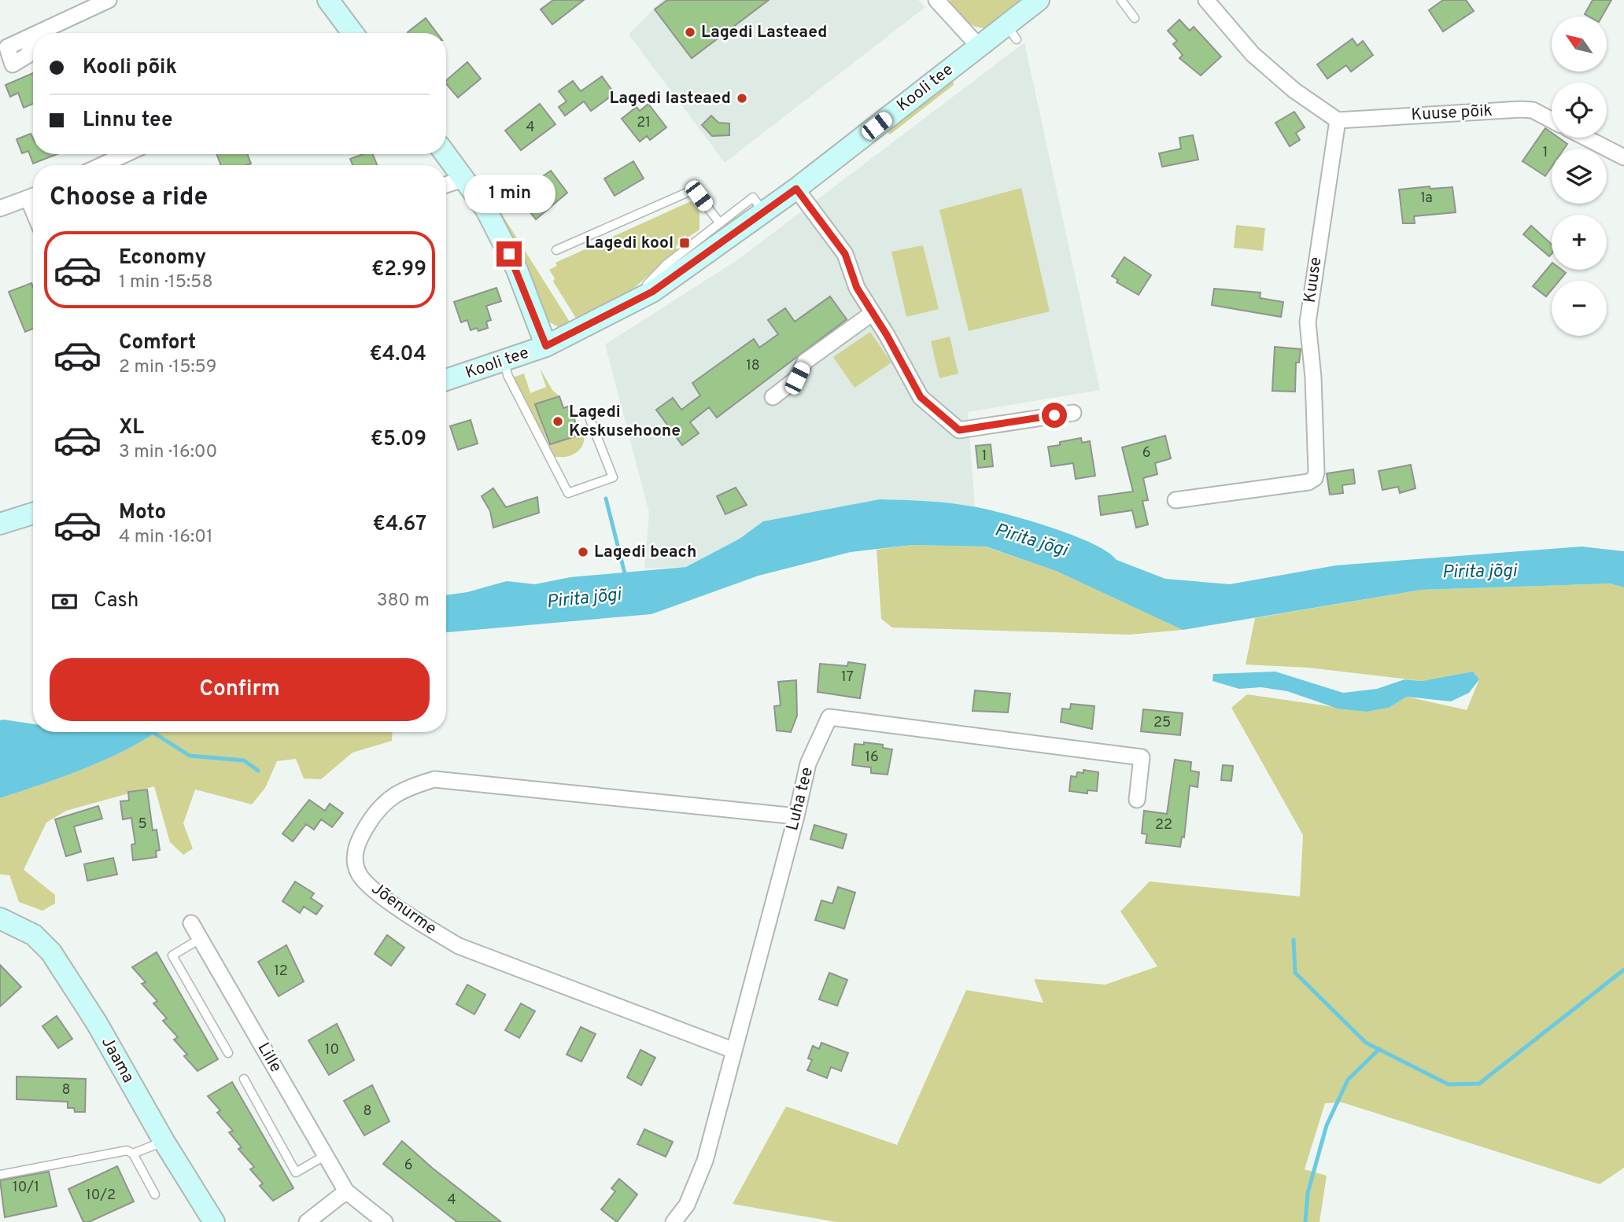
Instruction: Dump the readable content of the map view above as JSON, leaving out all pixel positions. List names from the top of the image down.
{
  "streets": {
    "street": [
      "Kooli tee",
      "Kuuse põik",
      "Kuuse",
      "Luha tee",
      "Jõenurme",
      "Lille",
      "Jaama"
    ]
  },
  "crossings": [
    ["Kuuse põik", "Kuuse"],
    ["Luha tee", "Jõenurme"]
  ],
  "water": ["Pirita jõgi"],
  "places": {
    "other": [
      "Lagedi Lasteaed",
      "Lagedi lasteaed",
      "Lagedi Keskusehoone",
      "Lagedi beach"
    ],
    "transit": ["Lagedi kool"]
  },
  "house_numbers": [
    "21",
    "4",
    "1",
    "1a",
    "18",
    "6",
    "1",
    "17",
    "25",
    "16",
    "5",
    "22",
    "12",
    "10",
    "8",
    "8",
    "6",
    "10/1",
    "10/2",
    "4"
  ],
  "north": "top left",
  "page": {
    "map_buttons": ["+", "−"],
    "banner": ["Kooli põik", "Linnu tee"],
    "heading": "Choose a ride",
    "bubble": "1 min",
    "list": [
      {
        "name": "Economy",
        "note": "1 min · 15:58",
        "value": "€2.99"
      },
      {
        "name": "Comfort",
        "note": "2 min · 15:59",
        "value": "€4.04"
      },
      {
        "name": "XL",
        "note": "3 min · 16:00",
        "value": "€5.09"
      },
      {
        "name": "Moto",
        "note": "4 min · 16:01",
        "value": "€4.67"
      }
    ],
    "pay": ["Cash", "380 m"],
    "buttons": "Confirm"
  }
}
